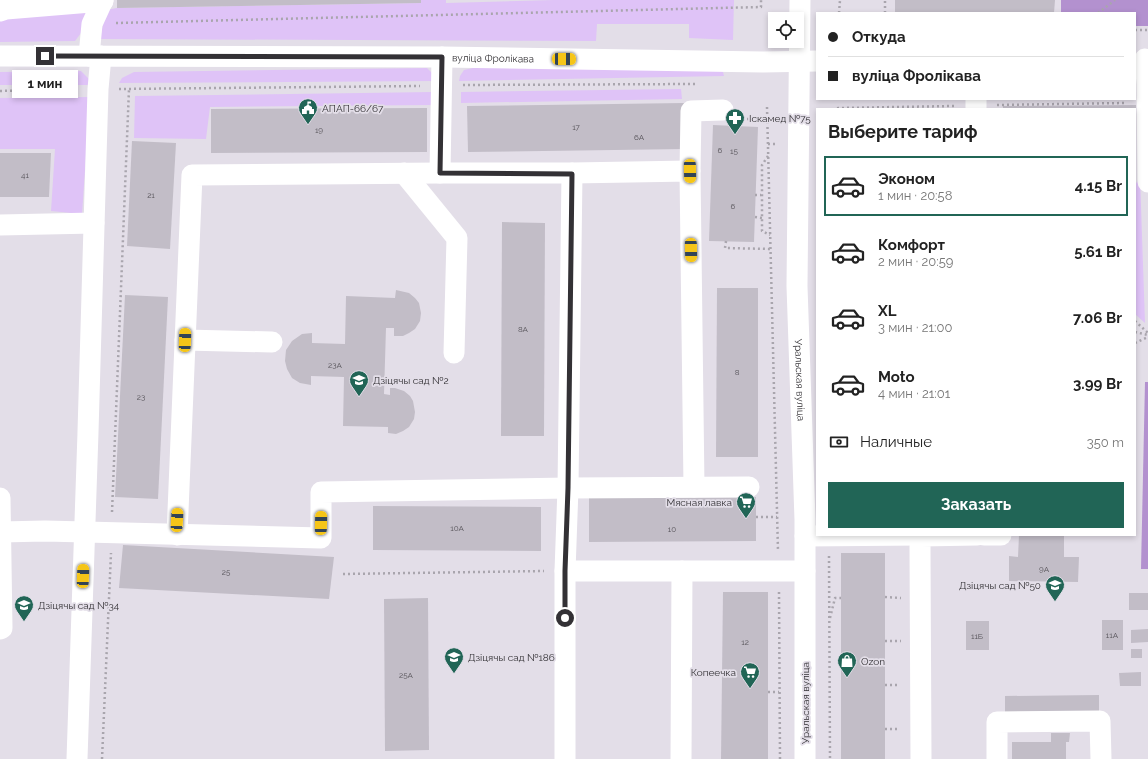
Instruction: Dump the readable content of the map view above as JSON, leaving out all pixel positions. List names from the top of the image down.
{
  "streets": {
    "street": ["вуліца Фролікава", "Уральская вуліца"]
  },
  "crossings": [
    ["вуліца Фролікава", "Уральская вуліца"]
  ],
  "places": {
    "public building": ["АПАП-66/67"],
    "pharmacy": ["Іскамед №75"],
    "school or university": [
      "Дзіцячы сад №2",
      "Дзіцячы сад №50",
      "Дзіцячы сад №34",
      "Дзіцячы сад №186"
    ],
    "supermarket": ["Мясная лавка", "Копеечка"],
    "shop": ["Ozon"]
  },
  "house_numbers": [
    "17",
    "19",
    "6А",
    "6",
    "15",
    "41",
    "21",
    "6",
    "8А",
    "23А",
    "8",
    "23",
    "10А",
    "10",
    "9А",
    "25",
    "11А",
    "11Б",
    "12",
    "25А"
  ],
  "page": {
    "banner": ["Откуда", "вуліца Фролікава"],
    "bubble": "1 мин",
    "heading": "Выберите тариф",
    "list": [
      {
        "name": "Эконом",
        "note": "1 мин · 20:58",
        "value": "4.15 Br"
      },
      {
        "name": "Комфорт",
        "note": "2 мин · 20:59",
        "value": "5.61 Br"
      },
      {
        "name": "XL",
        "note": "3 мин · 21:00",
        "value": "7.06 Br"
      },
      {
        "name": "Moto",
        "note": "4 мин · 21:01",
        "value": "3.99 Br"
      }
    ],
    "pay": ["Наличные", "350 m"],
    "buttons": "Заказать"
  }
}
